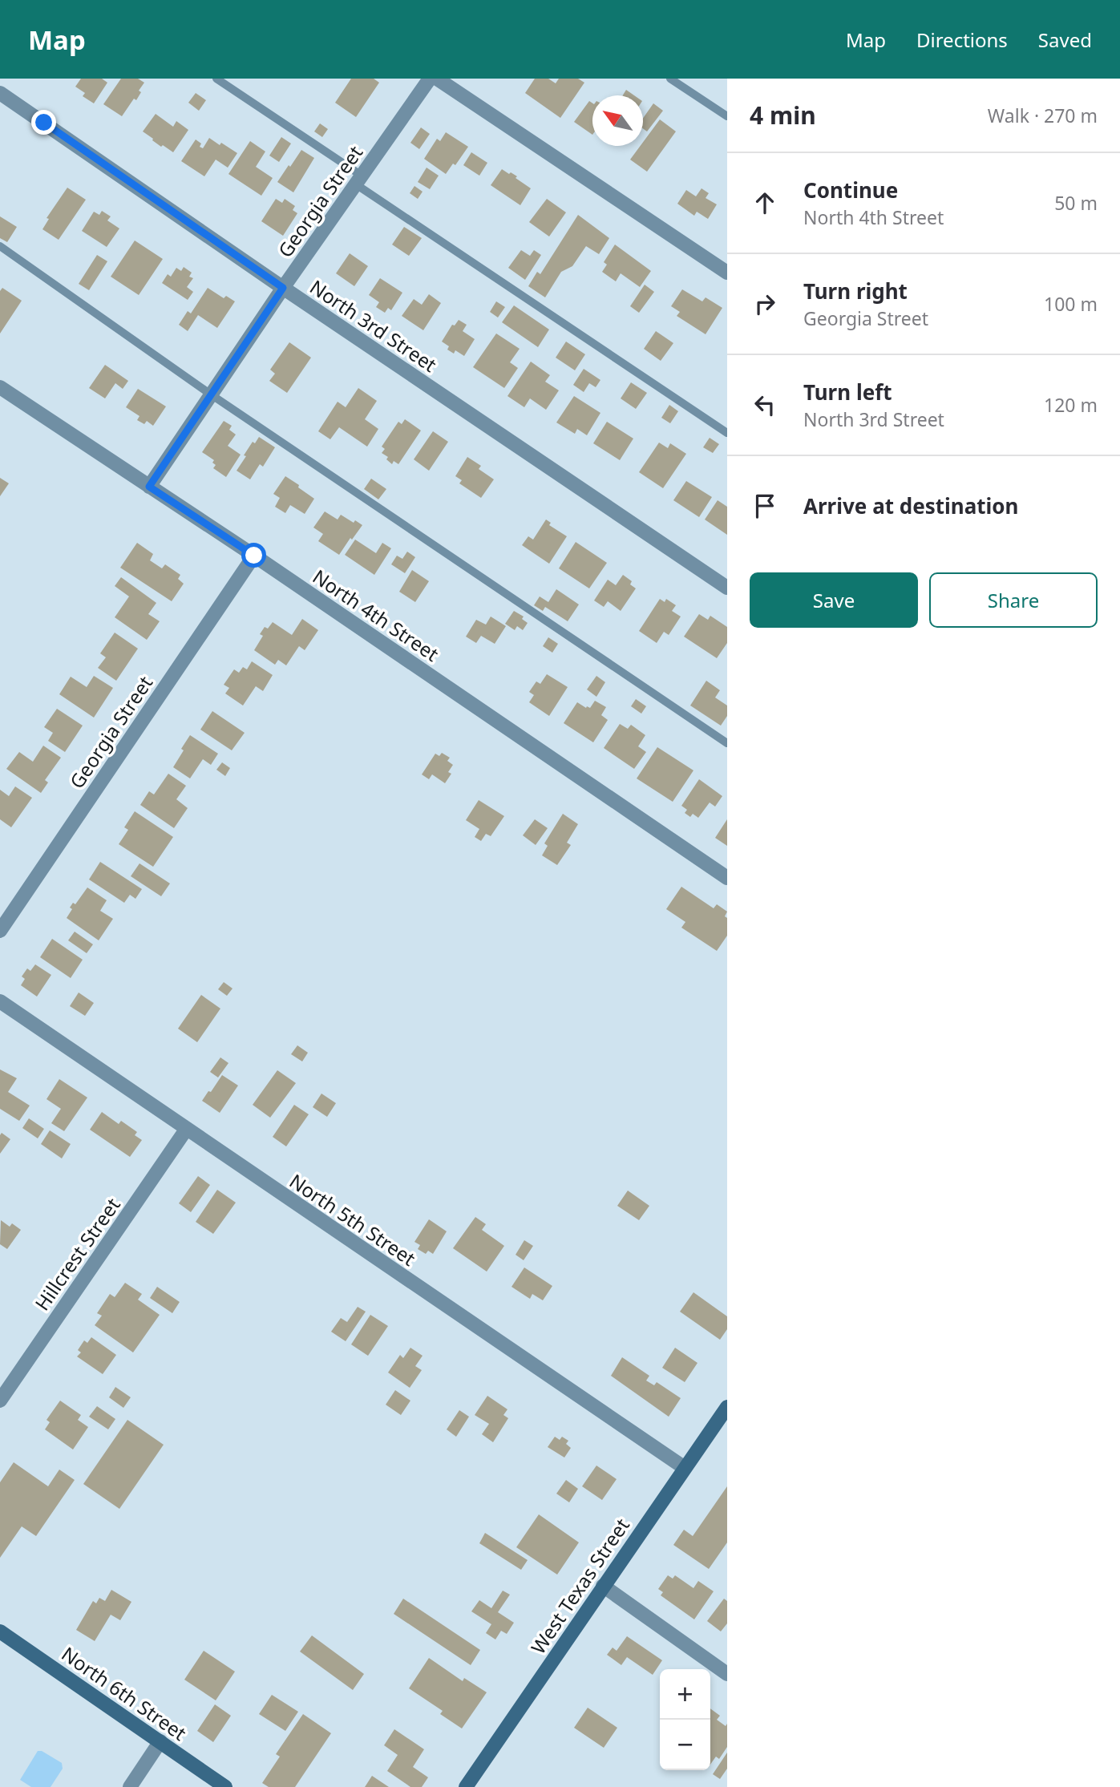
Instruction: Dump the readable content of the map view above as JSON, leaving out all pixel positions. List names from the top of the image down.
{
  "streets": {
    "street": [
      "Georgia Street",
      "North 3rd Street",
      "North 4th Street",
      "North 5th Street",
      "Hillcrest Street",
      "West Texas Street",
      "North 6th Street"
    ]
  },
  "crossings": [
    ["Georgia Street", "North 3rd Street"],
    ["Georgia Street", "North 4th Street"],
    ["North 5th Street", "Hillcrest Street"],
    ["North 5th Street", "West Texas Street"]
  ],
  "north": "top left",
  "page": {
    "header": "Map",
    "nav": ["Map", "Directions", "Saved"],
    "heading": ["4 min", "Walk · 270 m"],
    "list": [
      ["Continue", "North 4th Street", "50 m"],
      ["Turn right", "Georgia Street", "100 m"],
      ["Turn left", "North 3rd Street", "120 m"],
      "Arrive at destination"
    ],
    "buttons": ["Save", "Share"],
    "map_buttons": ["+", "−"]
  }
}
